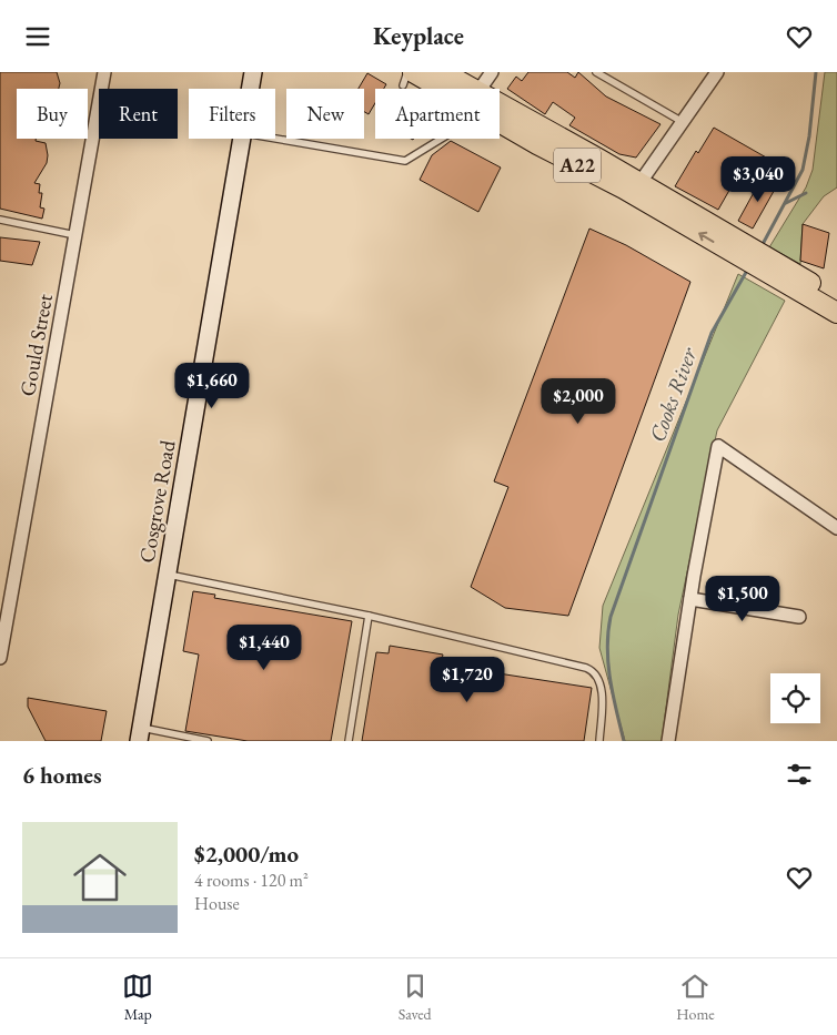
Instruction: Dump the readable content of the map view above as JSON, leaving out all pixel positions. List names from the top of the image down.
{
  "streets": {
    "highway": ["A22"],
    "main road": ["Cosgrove Road"],
    "street": ["Gould Street"]
  },
  "water": ["Cooks River"],
  "page": {
    "header": "Keyplace",
    "chip": [
      "Buy",
      "Rent",
      "Filters",
      "New",
      "Apartment"
    ],
    "price": [
      "$3,040",
      "$1,660",
      "$2,000",
      "$1,500",
      "$1,440",
      "$1,720"
    ],
    "heading": "6 homes",
    "list": [
      {
        "name": "$2,000/mo",
        "note": "4 rooms · 120 m² · House"
      }
    ],
    "tabs": ["Map", "Saved", "Home"]
  }
}
